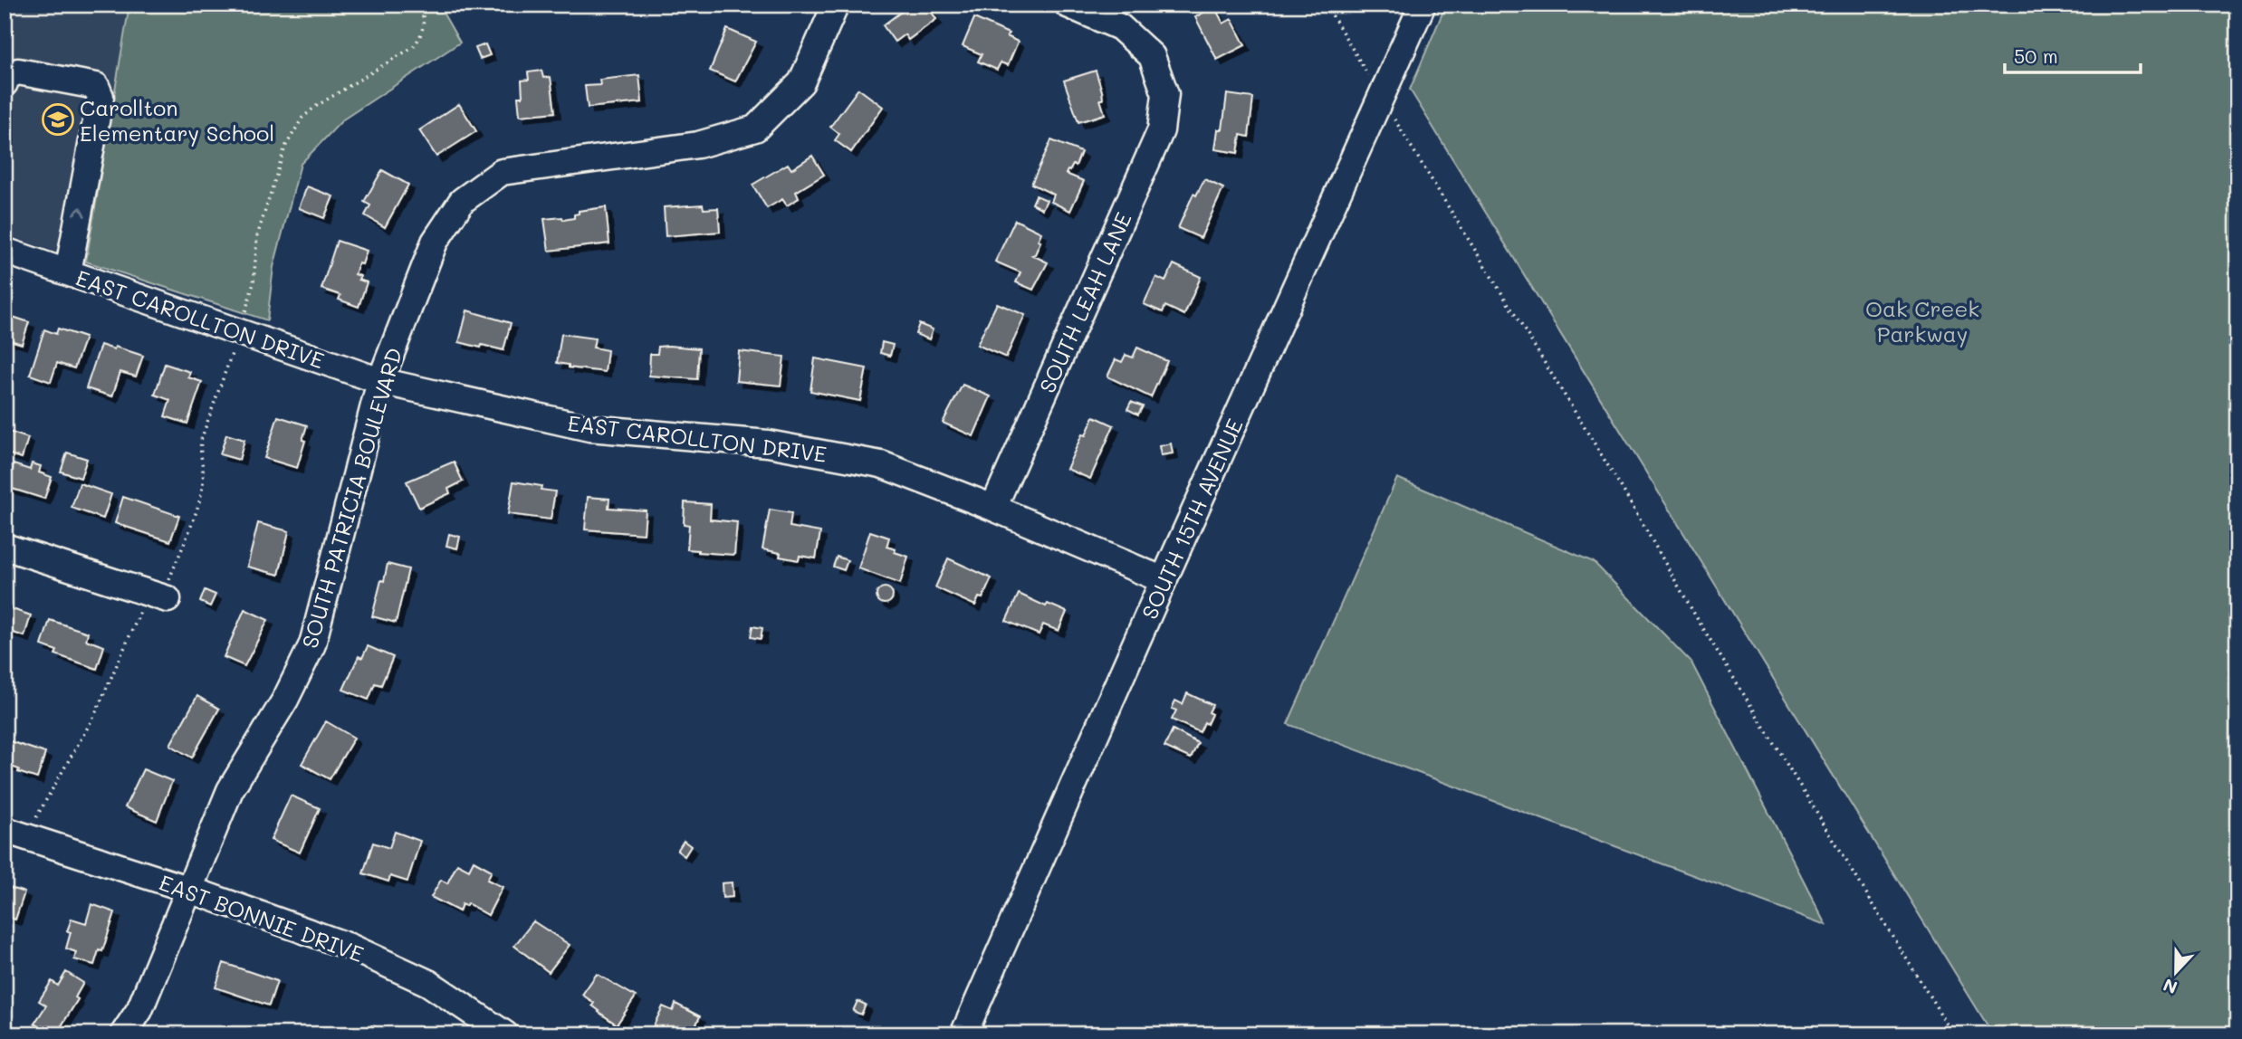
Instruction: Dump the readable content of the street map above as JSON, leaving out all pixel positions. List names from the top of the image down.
{
  "streets": {
    "street": [
      "SOUTH LEAH LANE",
      "EAST CAROLLTON DRIVE",
      "SOUTH PATRICIA BOULEVARD",
      "SOUTH 15TH AVENUE",
      "EAST BONNIE DRIVE"
    ]
  },
  "crossings": [
    ["SOUTH LEAH LANE", "EAST CAROLLTON DRIVE"],
    ["EAST CAROLLTON DRIVE", "SOUTH PATRICIA BOULEVARD"],
    ["EAST CAROLLTON DRIVE", "SOUTH 15TH AVENUE"],
    ["SOUTH PATRICIA BOULEVARD", "EAST BONNIE DRIVE"]
  ],
  "parks": ["Oak Creek Parkway"],
  "places": {
    "school or university": ["Carollton Elementary School"]
  },
  "scale_bar": "50 m",
  "north": "bottom"
}
